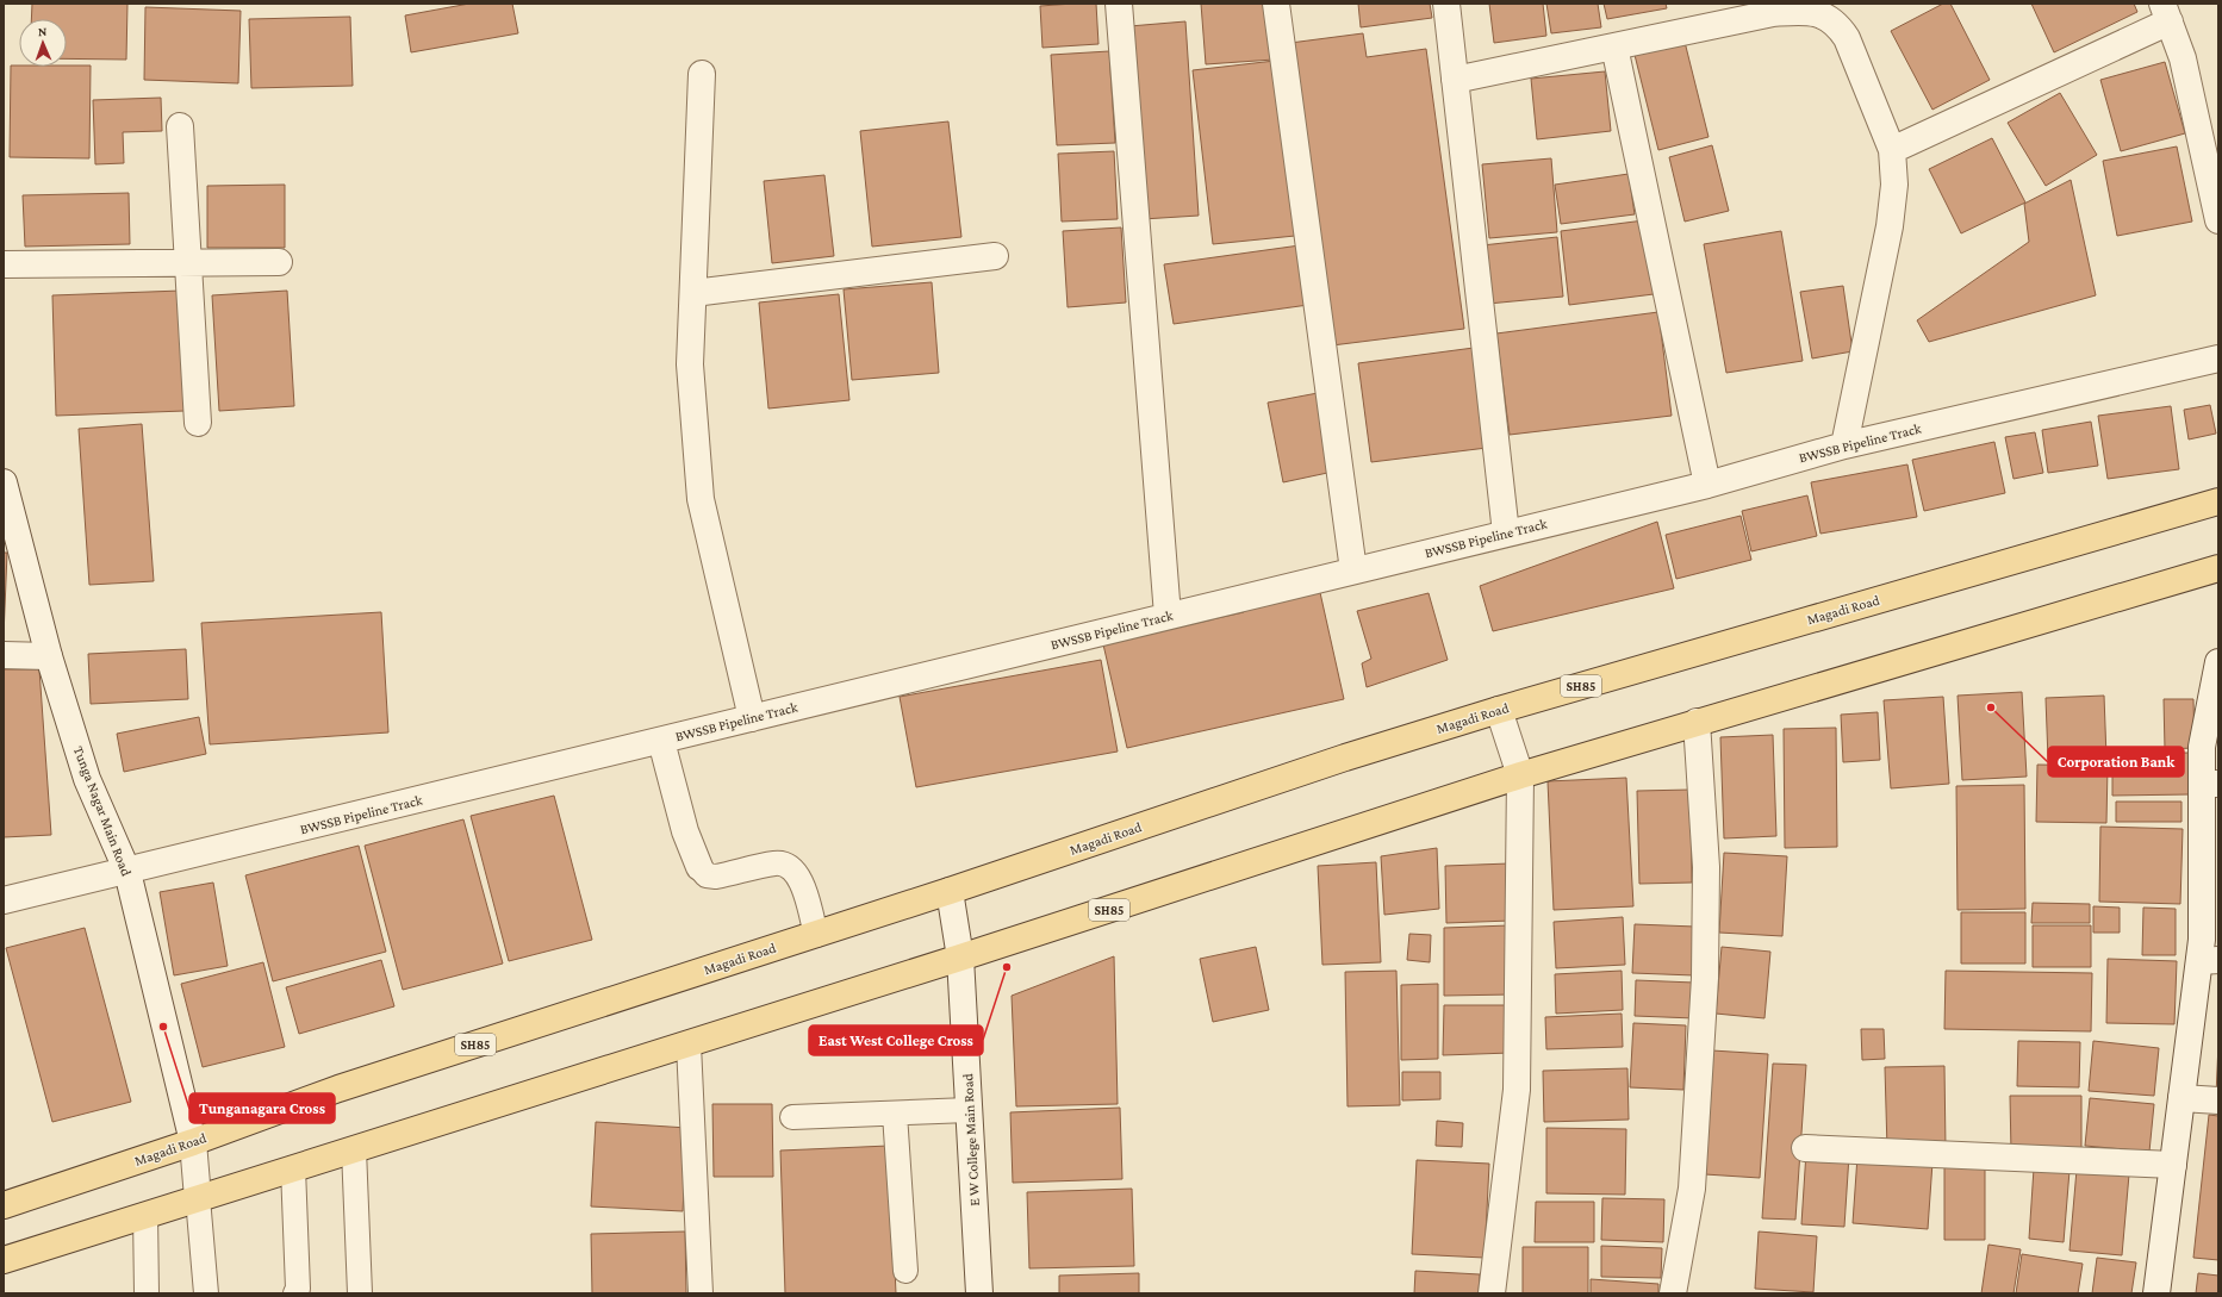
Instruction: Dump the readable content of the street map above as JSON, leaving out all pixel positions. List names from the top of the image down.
{
  "streets": {
    "main road": ["Magadi Road", "SH85"],
    "street": ["BWSSB Pipeline Track", "Tunga Nagar Main Road", "E W College Main Road"]
  },
  "crossings": [
    ["BWSSB Pipeline Track", "Tunga Nagar Main Road"],
    ["Magadi Road", "Tunga Nagar Main Road"],
    ["Magadi Road", "E W College Main Road"],
    ["SH85", "Tunga Nagar Main Road"],
    ["SH85", "E W College Main Road"]
  ],
  "places": ["Corporation Bank", "East West College Cross", "Tunganagara Cross"],
  "north": "top"
}
